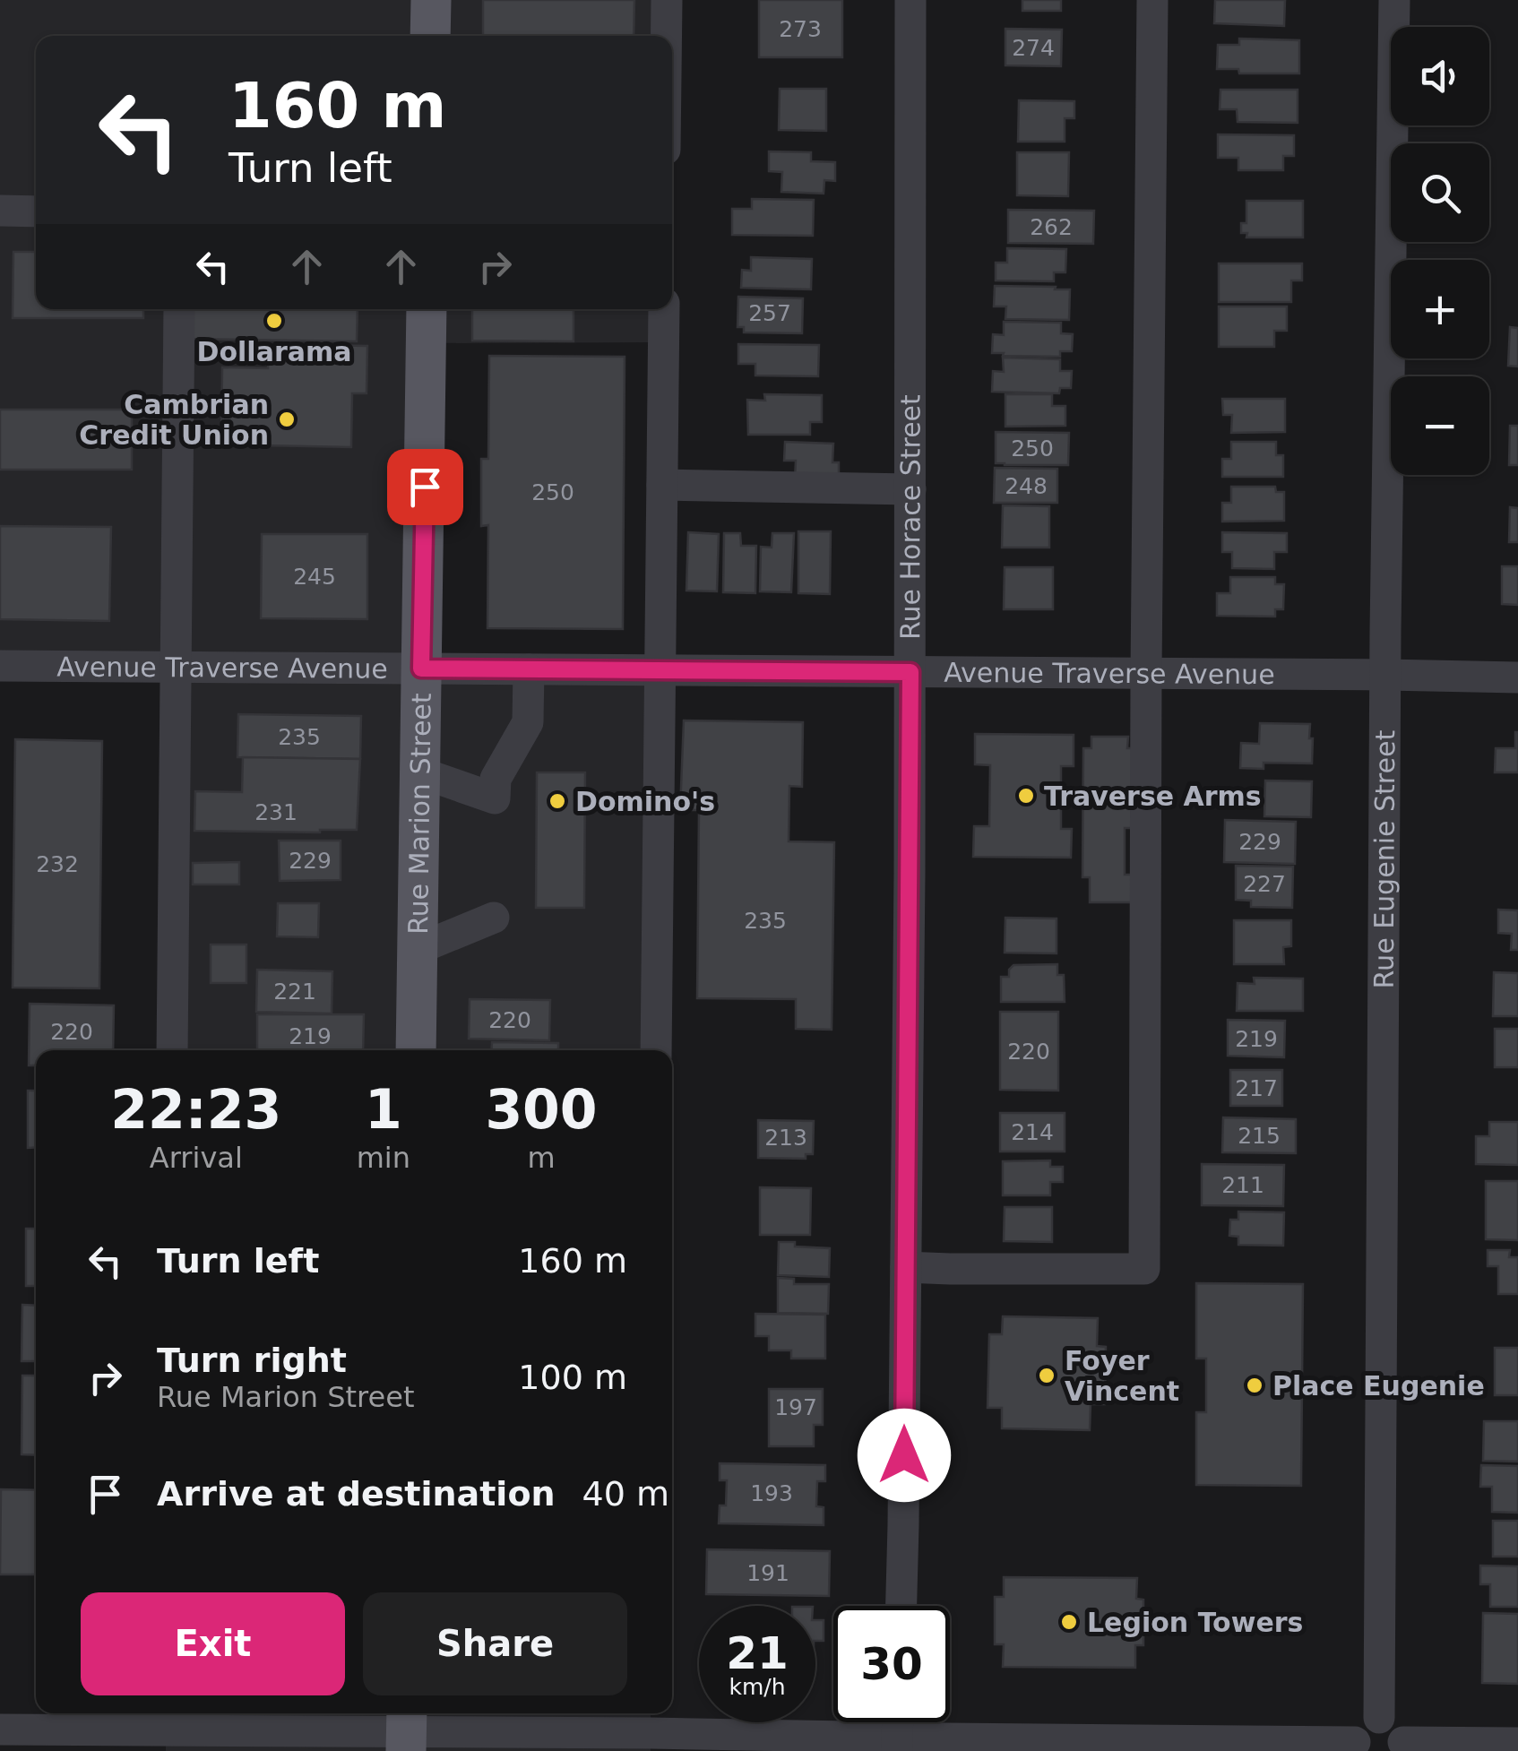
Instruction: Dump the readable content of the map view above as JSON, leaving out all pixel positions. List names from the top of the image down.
{
  "streets": {
    "main road": ["Rue Marion Street"],
    "street": ["Rue Horace Street", "Avenue Traverse Avenue", "Rue Eugenie Street"]
  },
  "crossings": [
    ["Rue Horace Street", "Avenue Traverse Avenue"],
    ["Avenue Traverse Avenue", "Rue Marion Street"],
    ["Avenue Traverse Avenue", "Rue Eugenie Street"]
  ],
  "places": [
    "Dollarama",
    "Cambrian Credit Union",
    "Traverse Arms",
    "Domino's",
    "Foyer Vincent",
    "Place Eugenie",
    "Legion Towers"
  ],
  "house_numbers": [
    "273",
    "274",
    "262",
    "257",
    "250",
    "248",
    "250",
    "245",
    "235",
    "231",
    "229",
    "229",
    "232",
    "227",
    "235",
    "221",
    "220",
    "220",
    "219",
    "219",
    "220",
    "217",
    "214",
    "215",
    "213",
    "211",
    "197",
    "193",
    "191"
  ],
  "page": {
    "map_buttons": ["+", "−"],
    "turn": ["160 m", "Turn left"],
    "eta": [
      "22:23",
      "Arrival",
      "1",
      "min",
      "300",
      "m"
    ],
    "list": [
      {
        "name": "Turn left",
        "value": "160 m"
      },
      {
        "name": "Turn right",
        "note": "Rue Marion Street",
        "value": "100 m"
      },
      {
        "name": "Arrive at destination",
        "value": "40 m"
      }
    ],
    "buttons": ["Exit", "Share"],
    "speed": "21 km/h",
    "limit": "30"
  }
}
